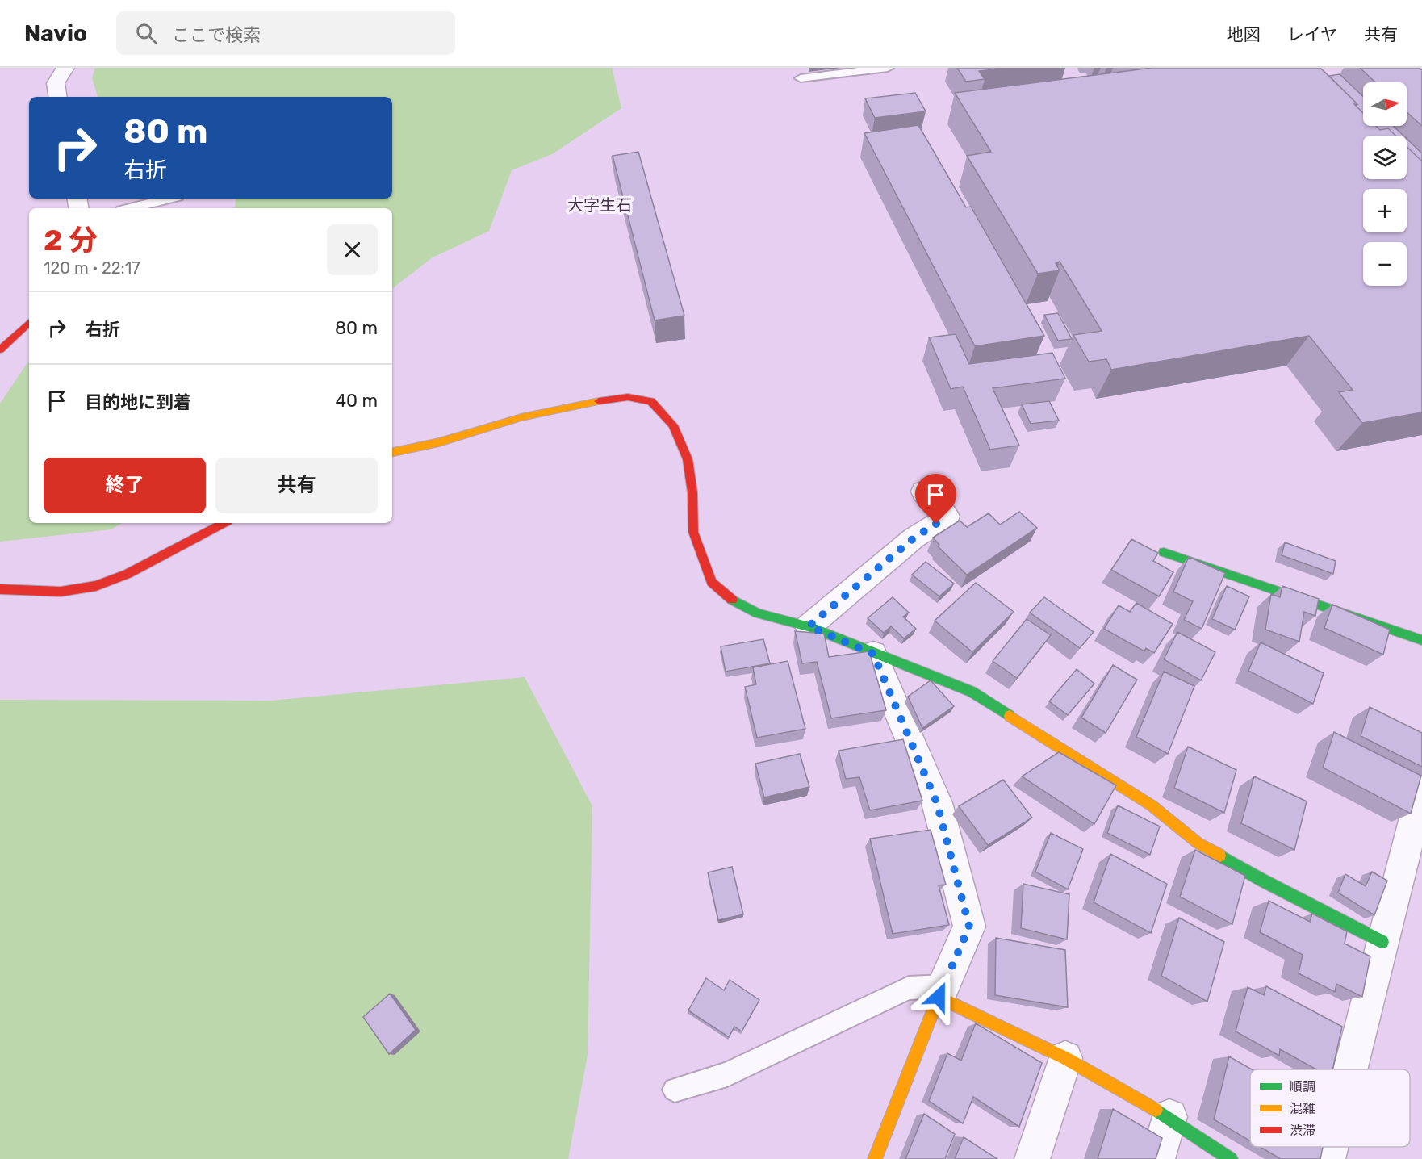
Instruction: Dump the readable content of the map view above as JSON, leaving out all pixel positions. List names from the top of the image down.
{
  "districts": ["大字生石"],
  "legend": ["順調", "混雑", "渋滞"],
  "north": "right",
  "page": {
    "header": "Navio",
    "search": "ここで検索",
    "nav": ["地図", "レイヤ", "共有"],
    "map_buttons": ["+", "−"],
    "turn": ["80 m", "右折"],
    "heading": ["2 分", "120 m · 22:17"],
    "list": [
      {
        "name": "右折",
        "value": "80 m"
      },
      {
        "name": "目的地に到着",
        "value": "40 m"
      }
    ],
    "buttons": ["終了", "共有"]
  }
}
